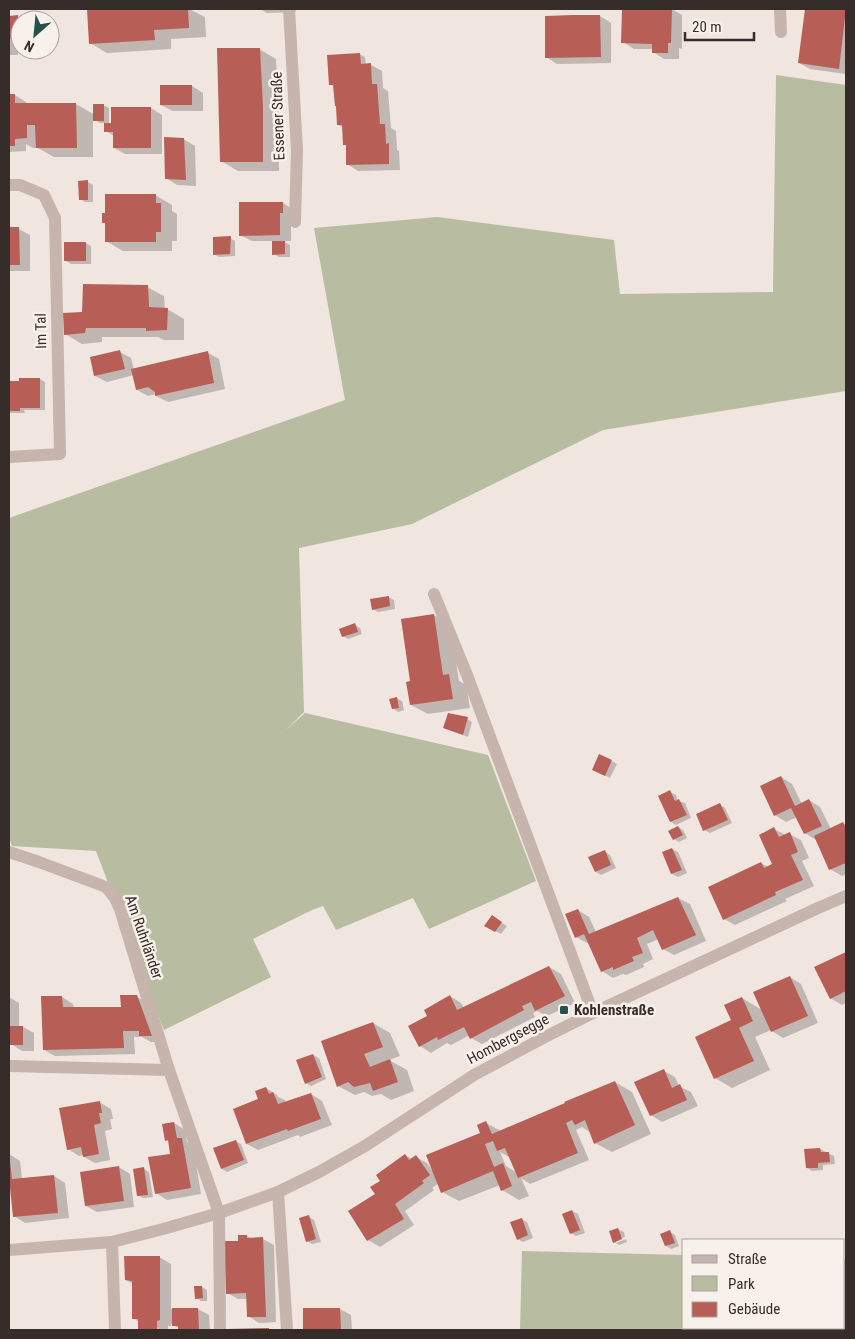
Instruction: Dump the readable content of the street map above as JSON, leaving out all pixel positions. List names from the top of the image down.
{
  "streets": {
    "street": [
      "Essener Straße",
      "Im Tal",
      "Am Ruhrländer",
      "Hombergsegge"
    ]
  },
  "crossings": [
    ["Am Ruhrländer", "Hombergsegge"]
  ],
  "places": {
    "transit": ["Kohlenstraße"]
  },
  "legend": ["Straße", "Park", "Gebäude"],
  "scale_bar": "20 m",
  "north": "bottom left"
}
